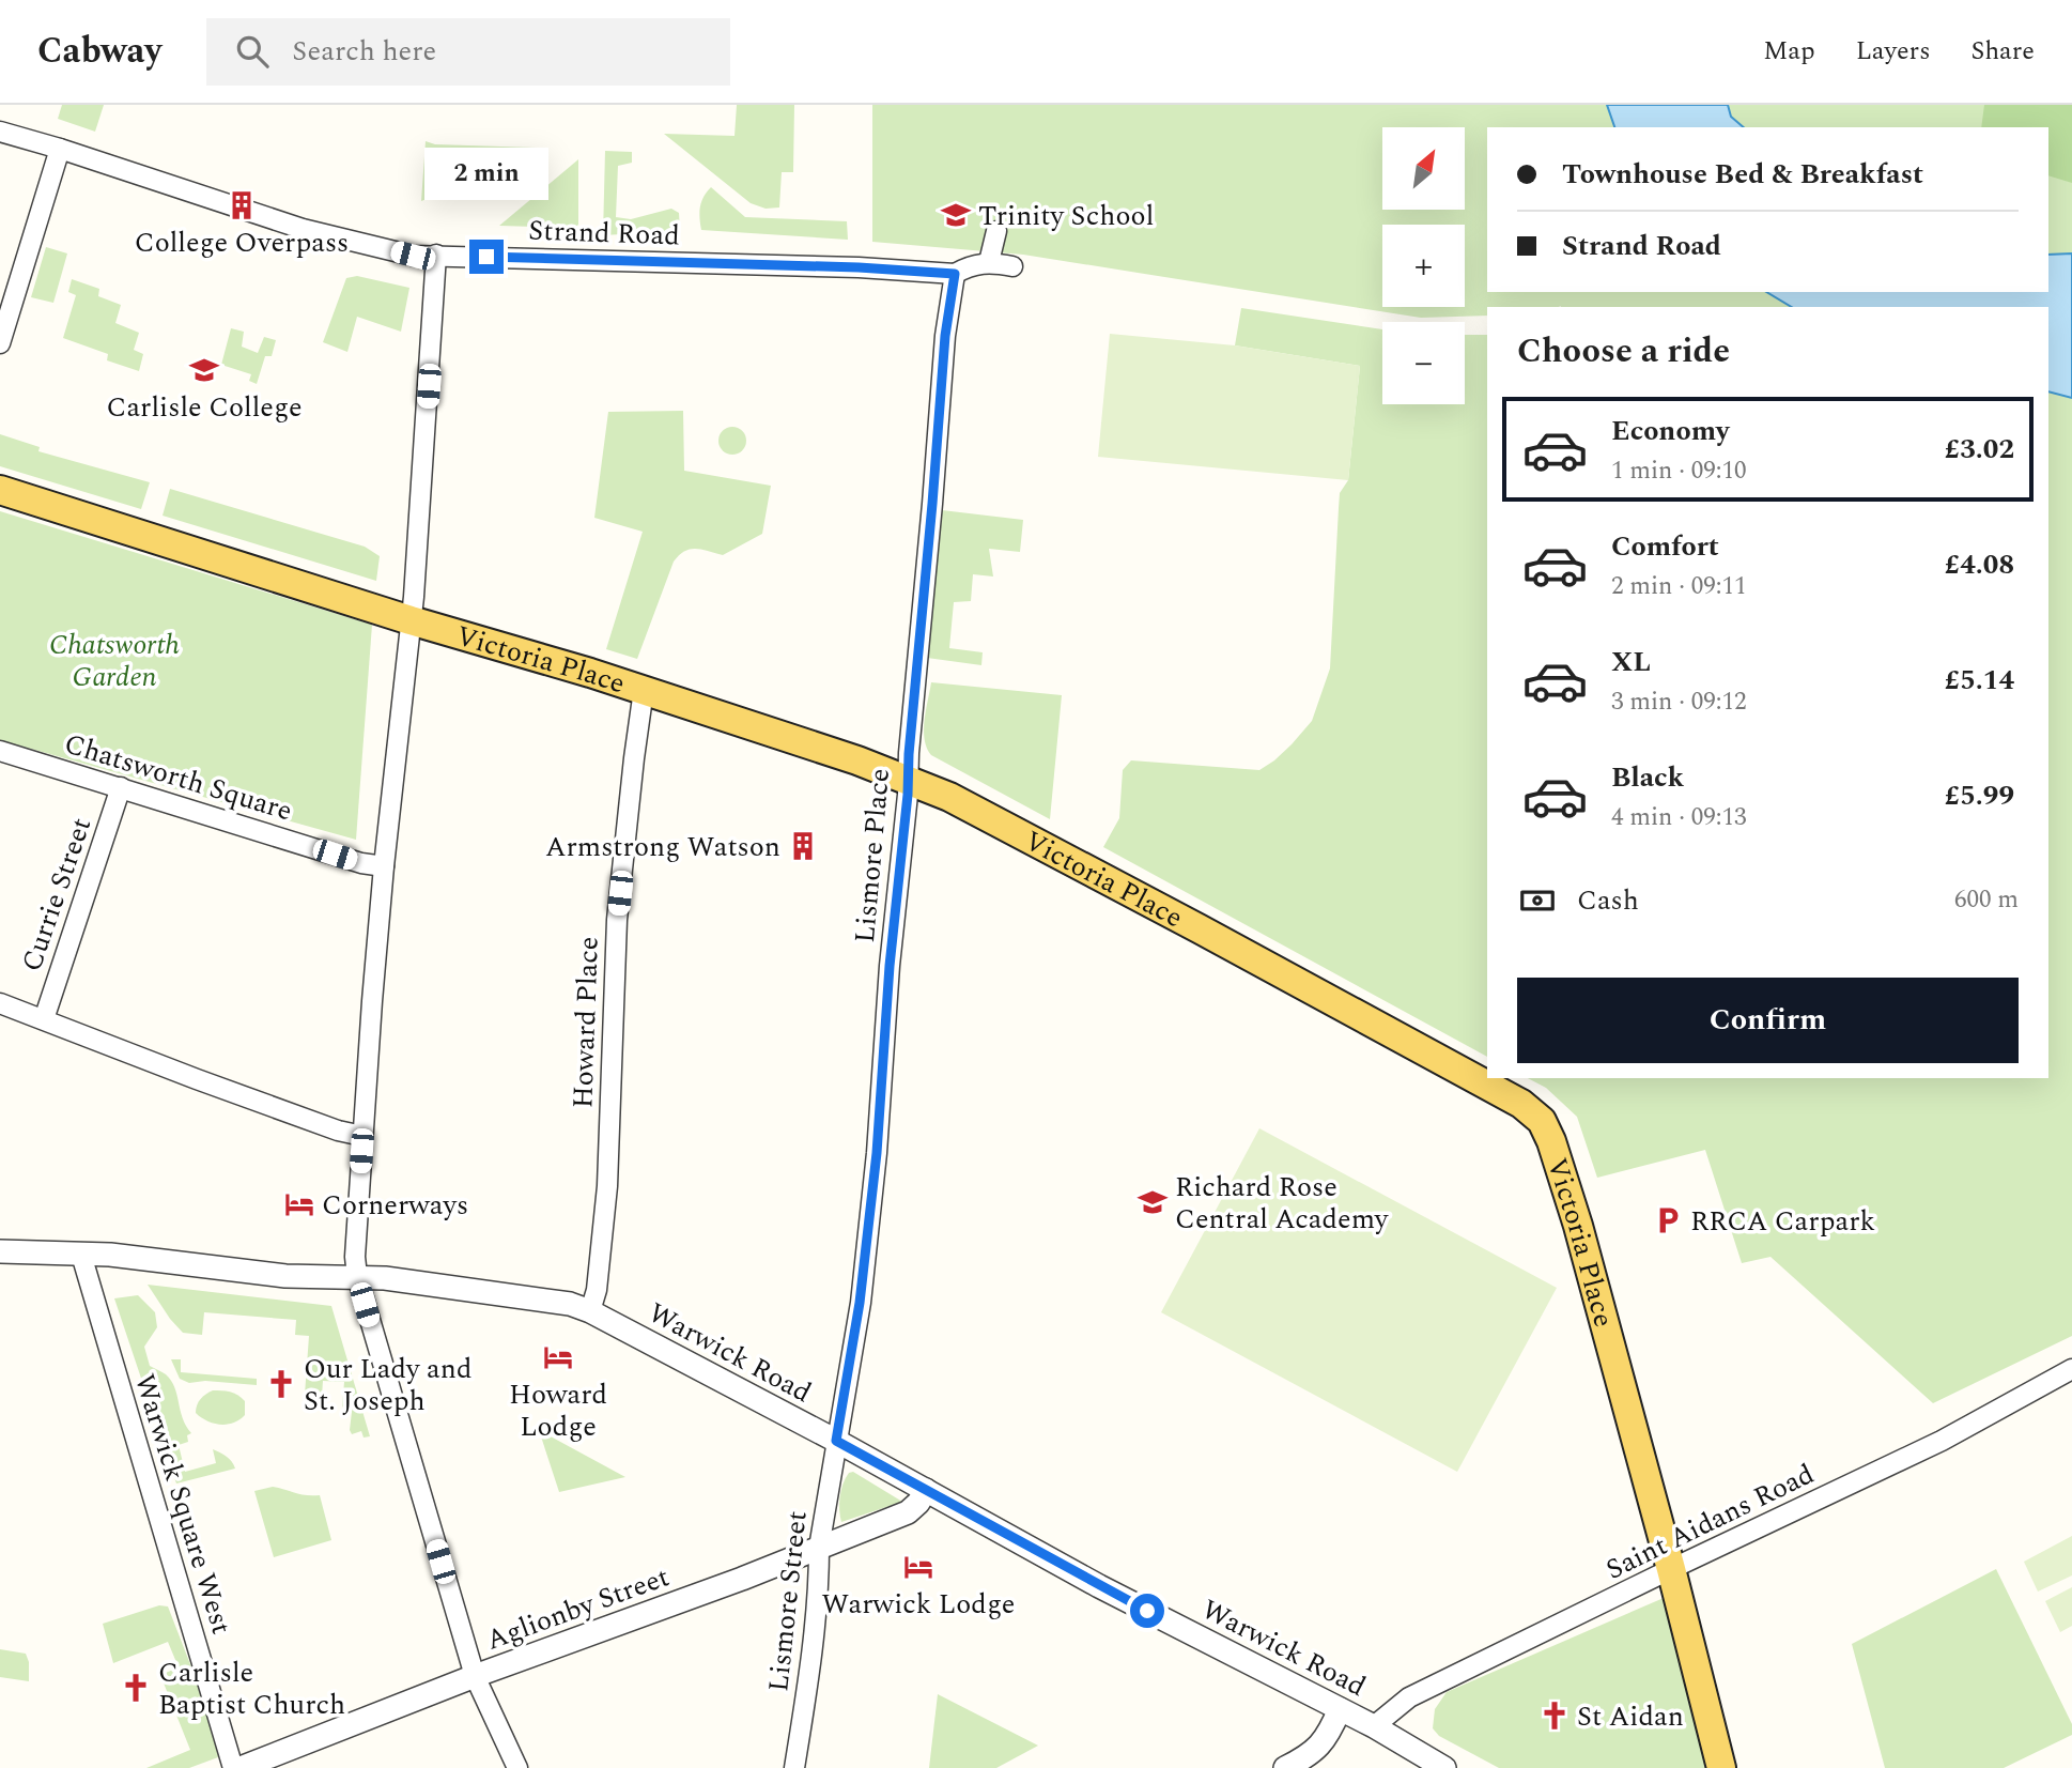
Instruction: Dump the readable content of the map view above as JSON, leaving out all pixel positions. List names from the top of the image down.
{
  "streets": {
    "main road": ["Victoria Place"],
    "street": [
      "Strand Road",
      "Chatsworth Square",
      "Lismore Place",
      "Currie Street",
      "Howard Place",
      "Warwick Road",
      "Warwick Square West",
      "Saint Aidans Road",
      "Lismore Street",
      "Aglionby Street"
    ]
  },
  "crossings": [
    ["Strand Road", "Lismore Place"],
    ["Victoria Place", "Lismore Place"],
    ["Victoria Place", "Howard Place"],
    ["Victoria Place", "Saint Aidans Road"],
    ["Chatsworth Square", "Currie Street"],
    ["Lismore Place", "Warwick Road"],
    ["Lismore Place", "Lismore Street"],
    ["Howard Place", "Warwick Road"],
    ["Warwick Road", "Warwick Square West"],
    ["Warwick Road", "Saint Aidans Road"],
    ["Warwick Road", "Lismore Street"],
    ["Warwick Road", "Aglionby Street"],
    ["Lismore Street", "Aglionby Street"]
  ],
  "parks": ["Chatsworth Garden"],
  "places": {
    "building": ["College Overpass", "Armstrong Watson"],
    "school or university": ["Trinity School", "Carlisle College", "Richard Rose Central Academy"],
    "hotel": ["Cornerways", "Howard Lodge", "Warwick Lodge"],
    "parking": ["RRCA Carpark"],
    "church": ["Our Lady and St. Joseph", "Carlisle Baptist Church", "St Aidan"]
  },
  "north": "top right",
  "page": {
    "header": "Cabway",
    "search": "Search here",
    "nav": ["Map", "Layers", "Share"],
    "map_buttons": ["+", "−"],
    "banner": ["Townhouse Bed & Breakfast", "Strand Road"],
    "bubble": "2 min",
    "heading": "Choose a ride",
    "list": [
      {
        "name": "Economy",
        "note": "1 min · 09:10",
        "value": "£3.02"
      },
      {
        "name": "Comfort",
        "note": "2 min · 09:11",
        "value": "£4.08"
      },
      {
        "name": "XL",
        "note": "3 min · 09:12",
        "value": "£5.14"
      },
      {
        "name": "Black",
        "note": "4 min · 09:13",
        "value": "£5.99"
      }
    ],
    "pay": ["Cash", "600 m"],
    "buttons": "Confirm"
  }
}
